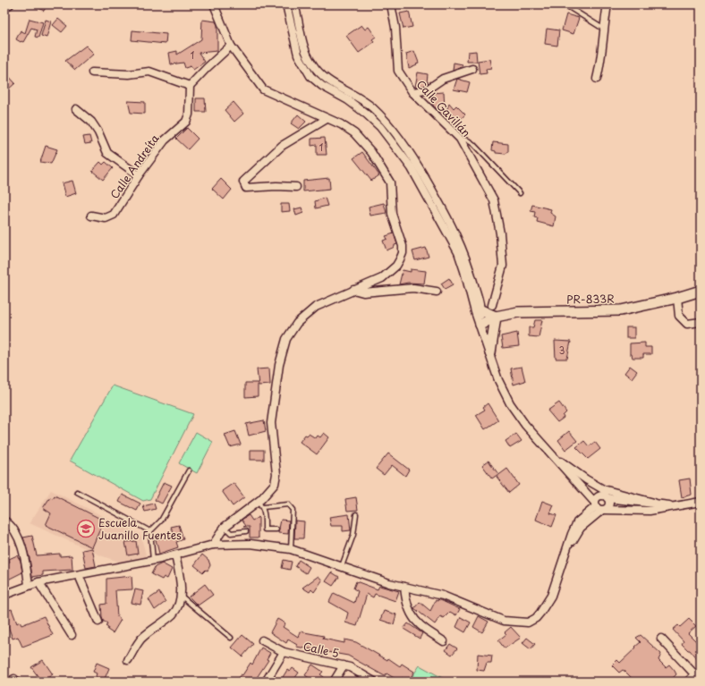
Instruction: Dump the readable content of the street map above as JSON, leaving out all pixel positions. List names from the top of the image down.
{
  "streets": {
    "street": [
      "Calle Gavillán",
      "Calle Andreíta",
      "PR-833R",
      "Calle 5"
    ]
  },
  "places": {
    "school or university": ["Escuela Juanillo Fuentes"]
  },
  "house_numbers": ["1", "1", "3"]
}
